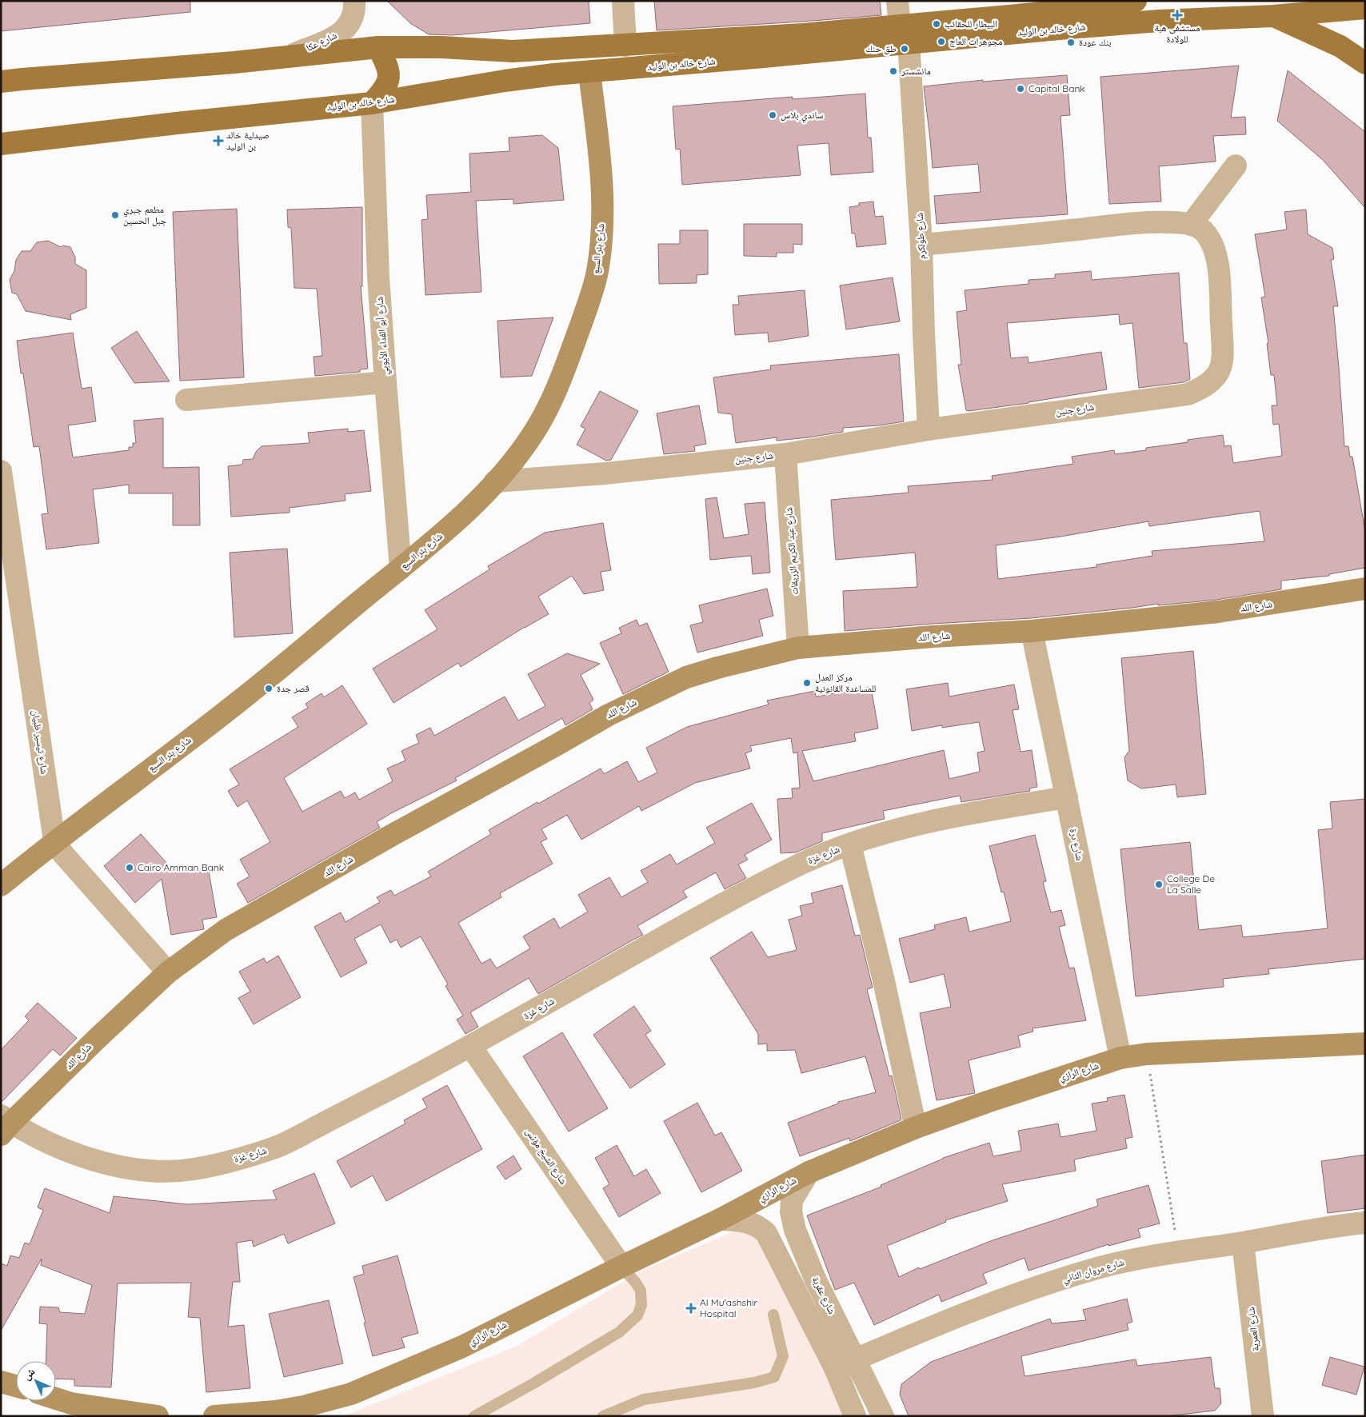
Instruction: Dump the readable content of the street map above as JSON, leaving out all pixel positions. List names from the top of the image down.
{
  "streets": {
    "main road": ["شارع خالد بن الوليد"],
    "street": [
      "شارع عكا",
      "شارع طولكرم",
      "شارع بئر السبع",
      "شارع أبو الفداء الأيوبي",
      "شارع جنين",
      "شارع عبد الكريم الزريقات",
      "شارع اللد",
      "شارع تيسير ظبيان",
      "شارع درة",
      "شارع غزة",
      "شارع الرازي",
      "شارع الشيخ مؤنس",
      "شارع مروان الثاني",
      "شارع عقربة",
      "شارع العمرية"
    ]
  },
  "crossings": [
    ["شارع خالد بن الوليد", "شارع عكا"],
    ["شارع خالد بن الوليد", "شارع طولكرم"],
    ["شارع خالد بن الوليد", "شارع بئر السبع"],
    ["شارع خالد بن الوليد", "شارع أبو الفداء الأيوبي"],
    ["شارع طولكرم", "شارع جنين"],
    ["شارع بئر السبع", "شارع أبو الفداء الأيوبي"],
    ["شارع بئر السبع", "شارع جنين"],
    ["شارع بئر السبع", "شارع تيسير ظبيان"],
    ["شارع جنين", "شارع عبد الكريم الزريقات"],
    ["شارع عبد الكريم الزريقات", "شارع اللد"],
    ["شارع اللد", "شارع تيسير ظبيان"],
    ["شارع اللد", "شارع درة"],
    ["شارع اللد", "شارع غزة"],
    ["شارع درة", "شارع غزة"],
    ["شارع درة", "شارع الرازي"],
    ["شارع غزة", "شارع الشيخ مؤنس"],
    ["شارع الرازي", "شارع الشيخ مؤنس"],
    ["شارع الرازي", "شارع عقربة"],
    ["شارع مروان الثاني", "شارع عقربة"],
    ["شارع مروان الثاني", "شارع العمرية"]
  ],
  "places": {
    "health": ["مستشفى هبة للولادة", "صيدلية خالد بن الوليد", "Al Mu'ashshir Hospital"],
    "other": [
      "البيطار للحقائب",
      "مجوهرات العاج",
      "بنك عودة",
      "طق حنك",
      "مانشستر",
      "Capital Bank",
      "ساندي بلاس",
      "مطعم جبري جبل الحسين",
      "مركز العدل للمساعدة القانونية",
      "قصر جدة",
      "Cairo Amman Bank",
      "College De La Salle"
    ]
  },
  "north": "top left"
}
